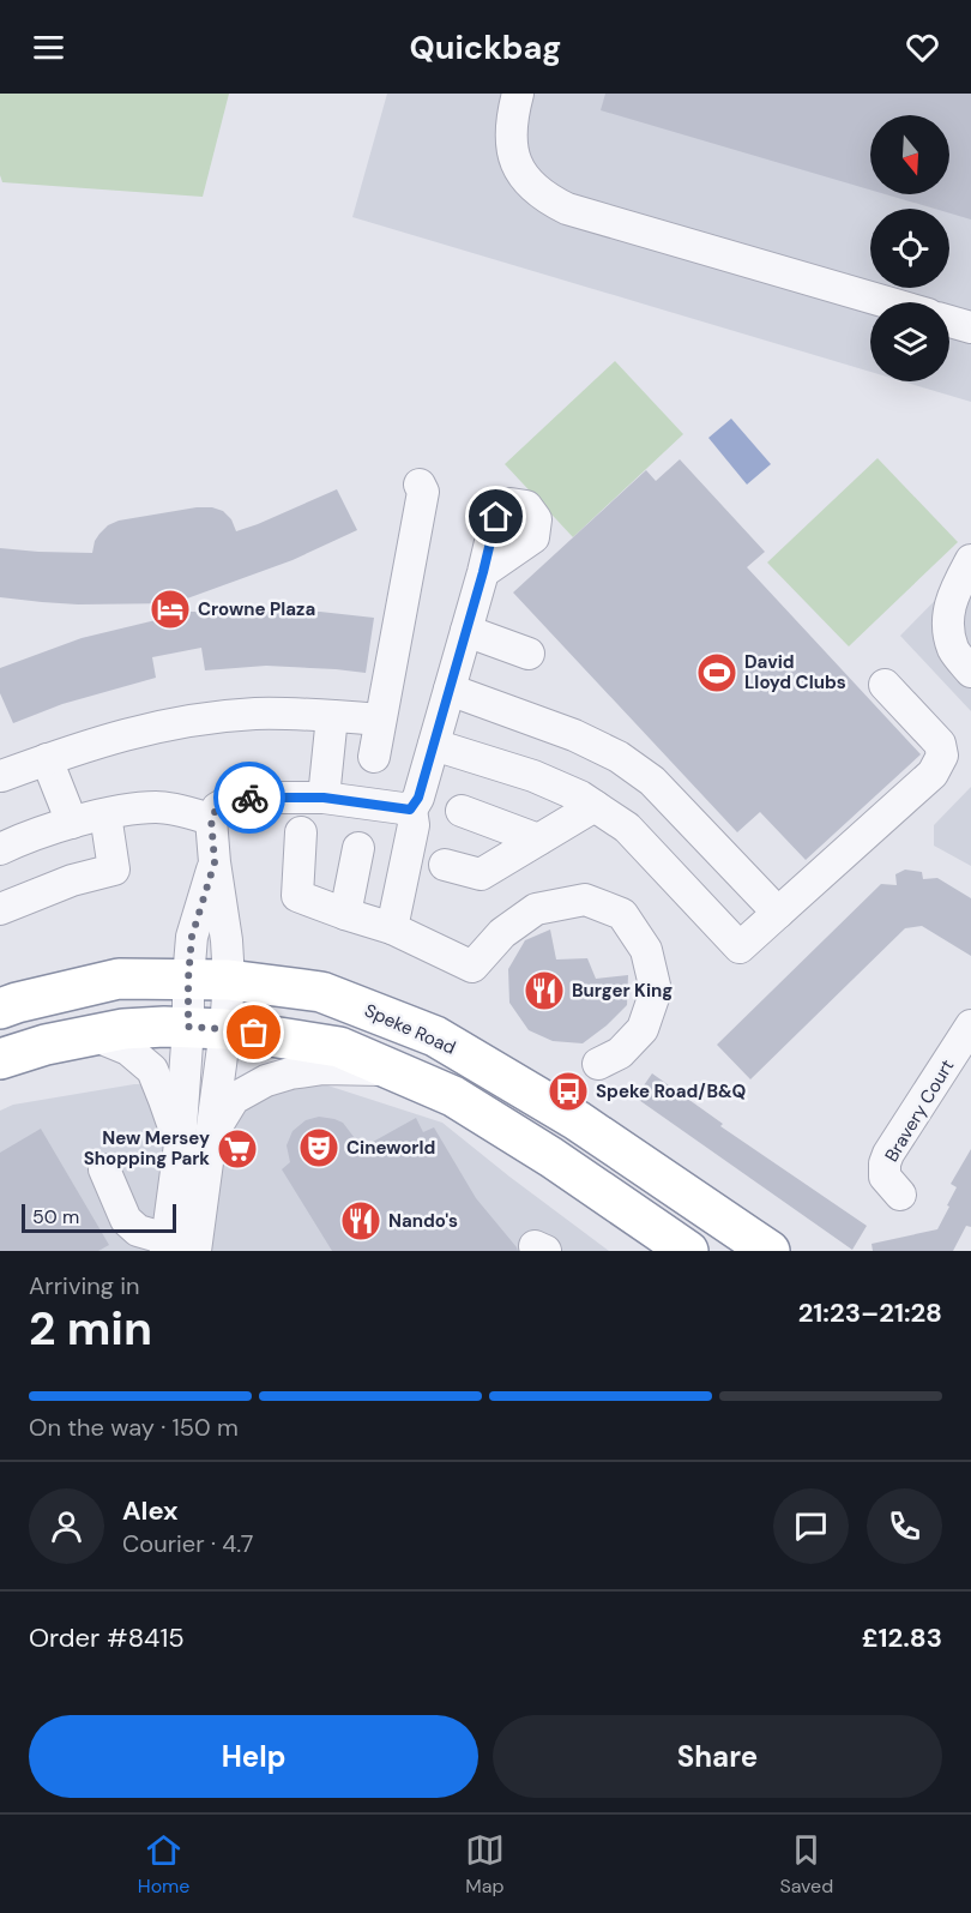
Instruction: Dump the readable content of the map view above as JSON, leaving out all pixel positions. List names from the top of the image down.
{
  "streets": {
    "highway": ["Speke Road"],
    "street": ["Bravery Court"]
  },
  "places": {
    "hotel": ["Crowne Plaza"],
    "sports": ["David Lloyd Clubs"],
    "restaurant": ["Burger King", "Nando's"],
    "bus stop": ["Speke Road/B&Q"],
    "theatre": ["Cineworld"],
    "supermarket": ["New Mersey Shopping Park"]
  },
  "scale_bar": "50 m",
  "north": "bottom",
  "page": {
    "header": "Quickbag",
    "scale": "50 m",
    "heading": ["2 min", "Arriving in", "21:23–21:28"],
    "panel": [
      "Alex",
      "Courier · 4.7",
      "Order #8415",
      "£12.83"
    ],
    "bar": "On the way · 150 m",
    "buttons": ["Help", "Share"],
    "tabs": ["Home", "Map", "Saved"]
  }
}
